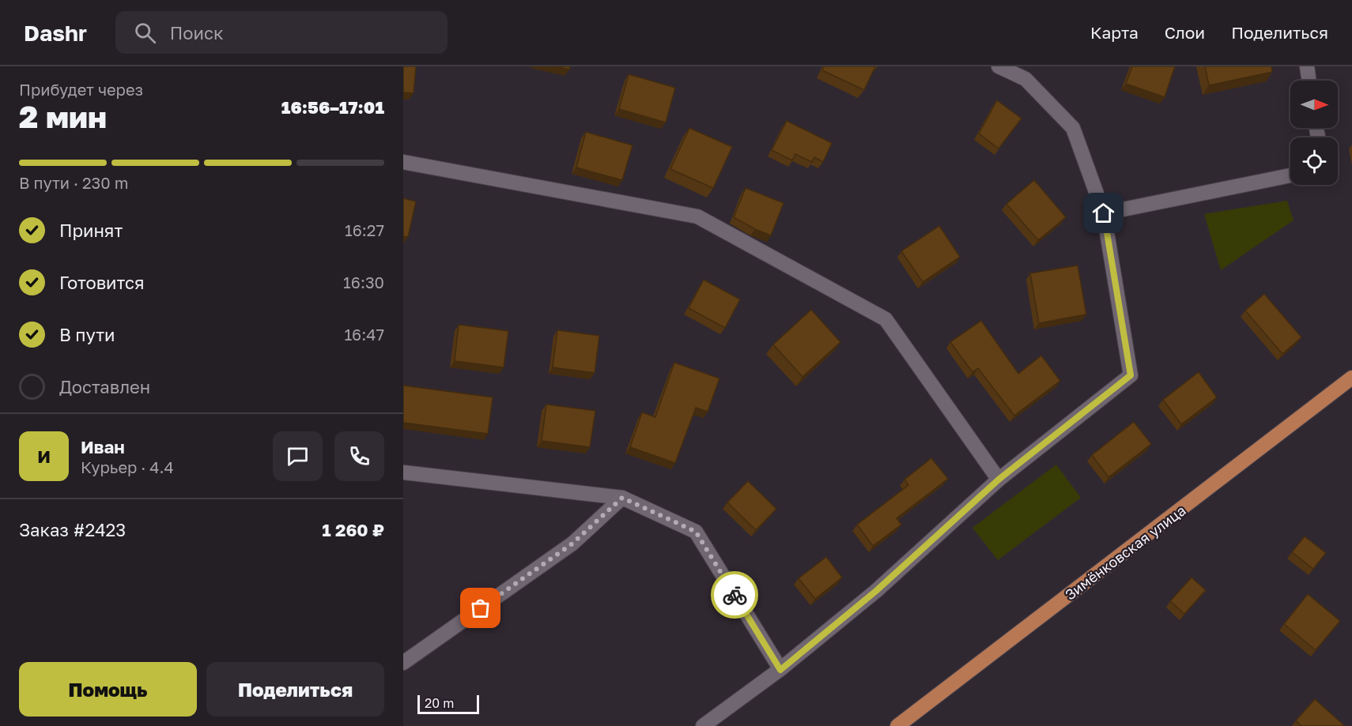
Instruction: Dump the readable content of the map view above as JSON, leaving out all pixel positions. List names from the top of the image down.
{
  "streets": {
    "main road": ["Зимёнковская улица"]
  },
  "scale_bar": "20 m",
  "north": "right",
  "page": {
    "header": "Dashr",
    "search": "Поиск",
    "nav": ["Карта", "Слои", "Поделиться"],
    "heading": ["2 мин", "Прибудет через", "16:56–17:01"],
    "panel": [
      "Иван",
      "Курьер · 4.4",
      "Заказ #2423",
      "1 260 ₽"
    ],
    "bar": "В пути · 230 m",
    "list": [
      ["Принят", "16:27"],
      ["Готовится", "16:30"],
      ["В пути", "16:47"],
      "Доставлен"
    ],
    "round": "И",
    "buttons": ["Помощь", "Поделиться"],
    "scale": "20 m"
  }
}
